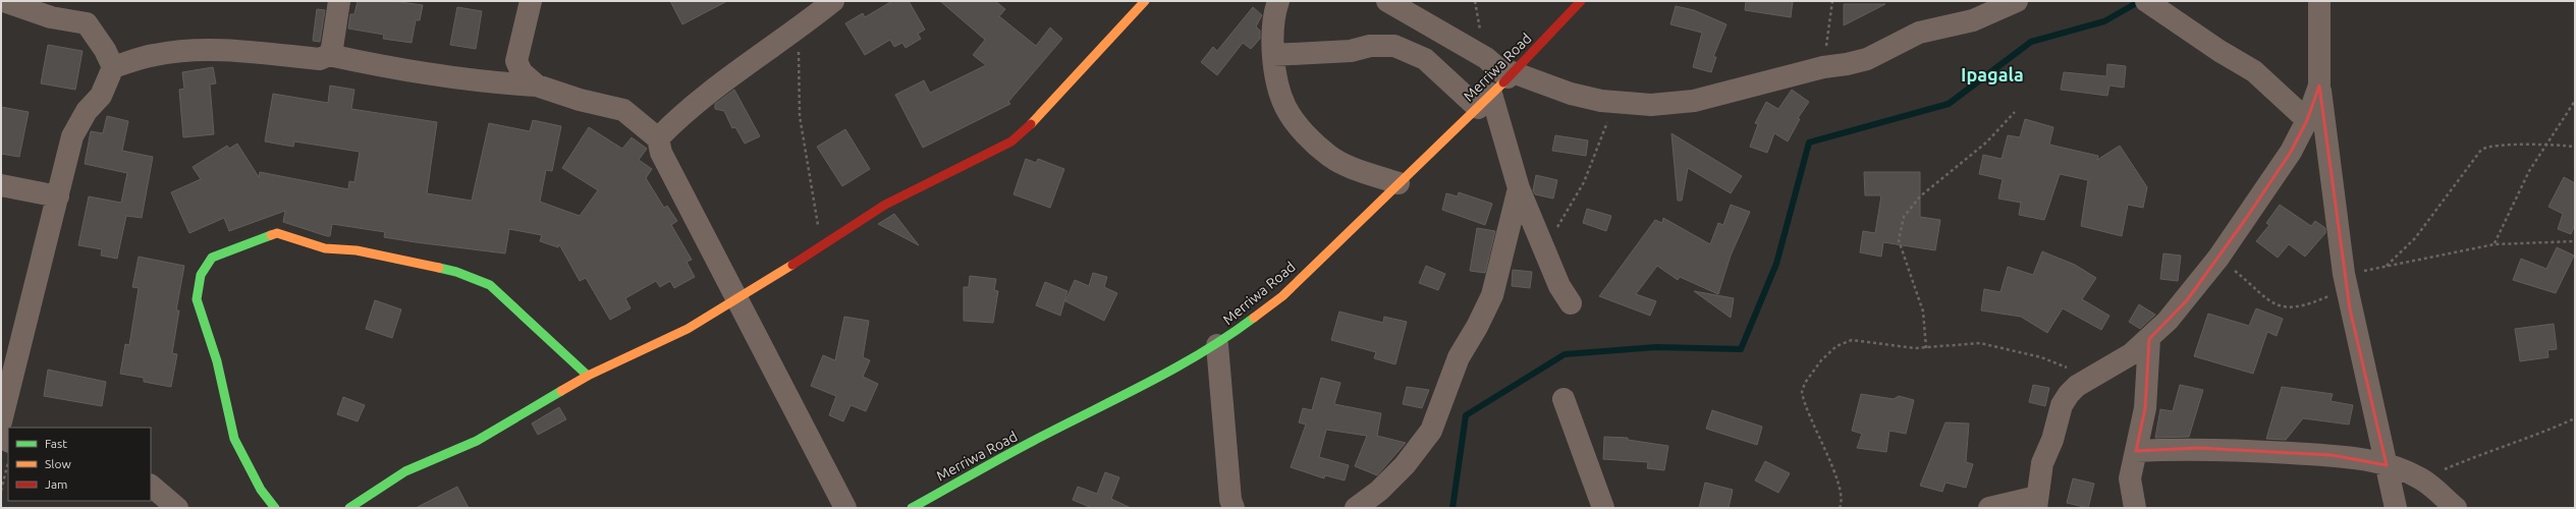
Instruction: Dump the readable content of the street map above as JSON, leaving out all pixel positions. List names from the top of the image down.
{
  "streets": {
    "street": ["Merriwa Road"]
  },
  "districts": ["Ipagala"],
  "legend": ["Fast", "Slow", "Jam"]
}
